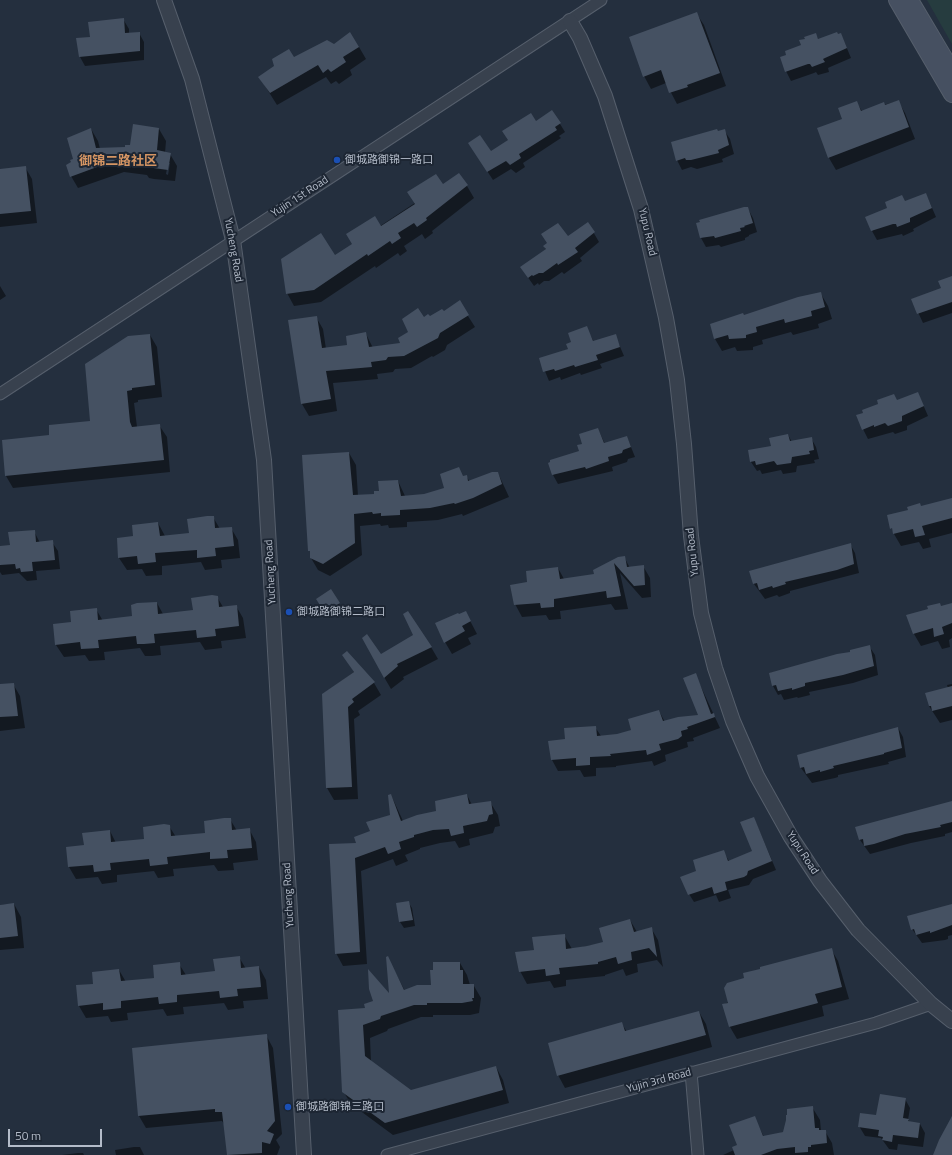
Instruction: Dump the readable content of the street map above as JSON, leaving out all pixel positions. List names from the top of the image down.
{
  "streets": {
    "street": [
      "Yujin 1st Road",
      "Yupu Road",
      "Yucheng Road",
      "Yujin 3rd Road"
    ]
  },
  "crossings": [
    ["Yujin 1st Road", "Yupu Road"],
    ["Yujin 1st Road", "Yucheng Road"],
    ["Yupu Road", "Yujin 3rd Road"]
  ],
  "districts": ["御锦二路社区"],
  "places": ["御城路御锦一路口", "御城路御锦二路口", "御城路御锦三路口"],
  "scale_bar": "50 m"
}
